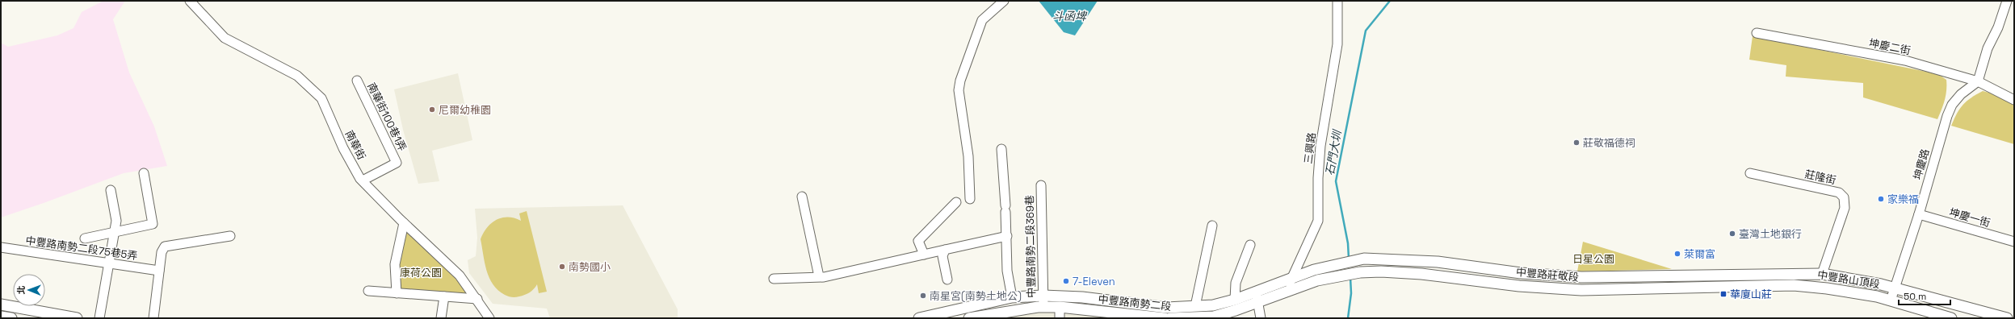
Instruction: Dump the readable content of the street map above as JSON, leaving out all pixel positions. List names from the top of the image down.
{
  "streets": {
    "main road": ["中豐路莊敬段", "中豐路山頂段", "中豐路南勢二段"],
    "street": [
      "坤慶二街",
      "南華街100巷1弄",
      "南華街",
      "三興路",
      "坤慶路",
      "莊隆街",
      "坤慶一街",
      "中豐路南勢二段369巷",
      "中豐路南勢二段75巷5弄"
    ]
  },
  "crossings": [
    ["坤慶二街", "坤慶路"],
    ["南華街100巷1弄", "南華街"],
    ["三興路", "中豐路南勢二段"],
    ["坤慶路", "坤慶一街"],
    ["坤慶路", "中豐路山頂段"],
    ["莊隆街", "中豐路山頂段"],
    ["中豐路南勢二段369巷", "中豐路南勢二段"],
    ["中豐路莊敬段", "中豐路山頂段"],
    ["中豐路莊敬段", "中豐路南勢二段"]
  ],
  "water": ["斗函埤", "石門大圳"],
  "parks": ["日星公園", "康荷公園"],
  "places": {
    "other": [
      "尼爾幼稚園",
      "莊敬福德祠",
      "家樂福",
      "臺灣土地銀行",
      "萊爾富",
      "南勢國小",
      "7-Eleven",
      "南星宮(南勢土地公)"
    ],
    "transit": ["華廈山莊"]
  },
  "scale_bar": "50 m",
  "north": "left"
}
